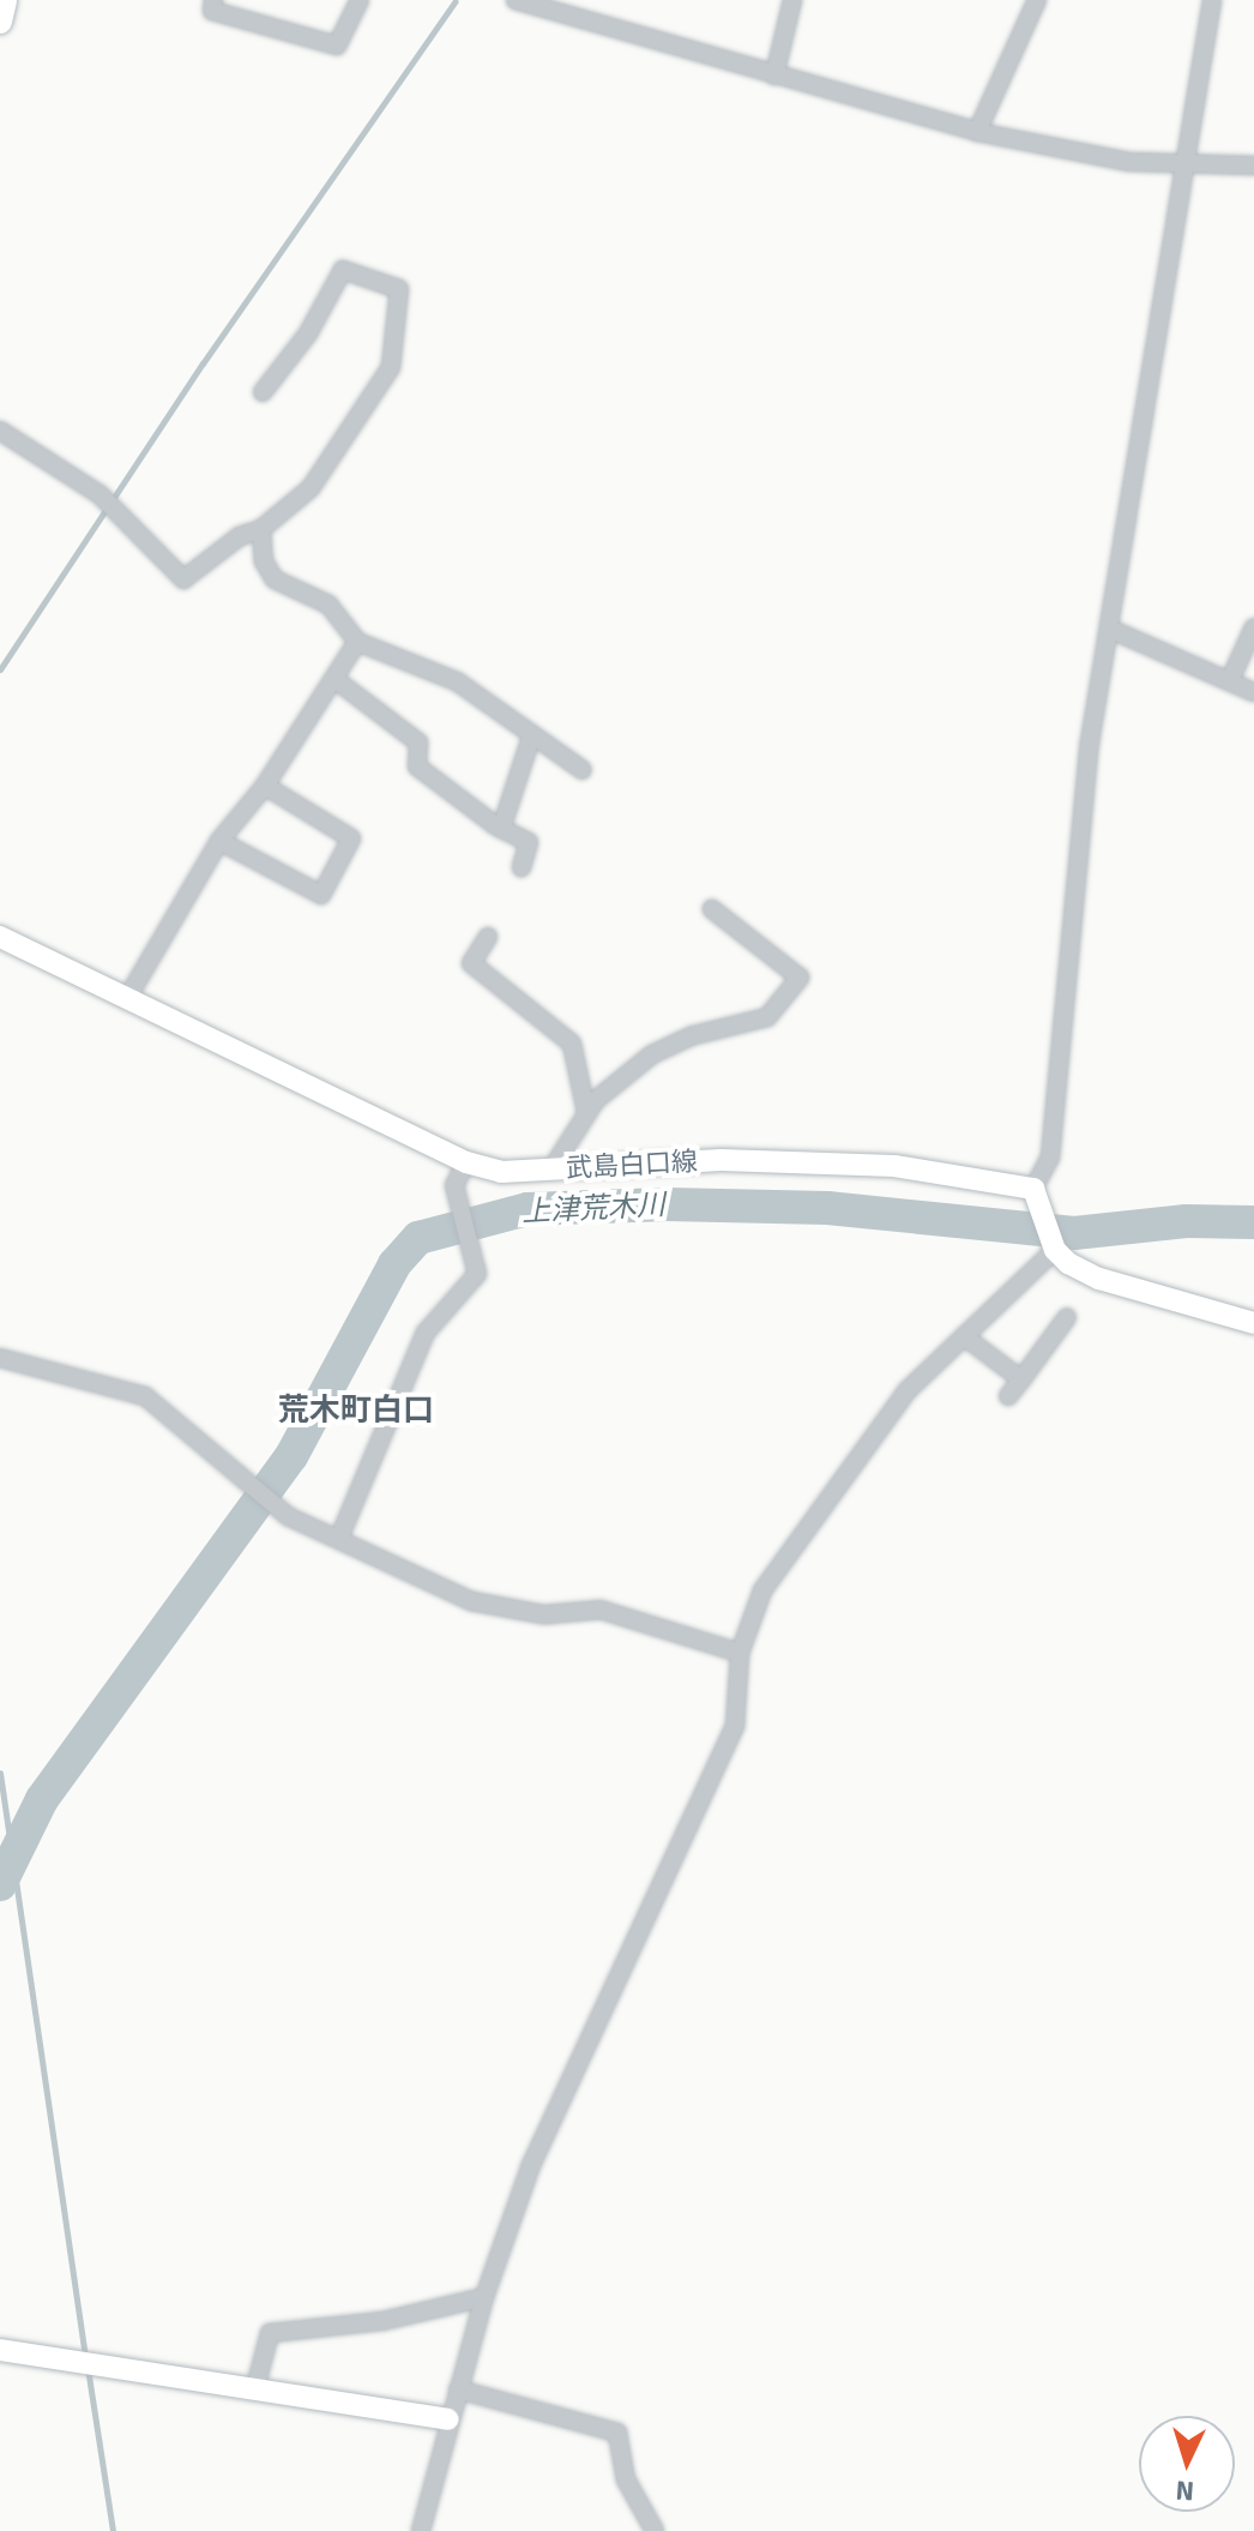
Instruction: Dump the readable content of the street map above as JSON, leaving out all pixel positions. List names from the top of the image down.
{
  "streets": {
    "main road": ["武島白口線"]
  },
  "districts": ["荒木町白口"],
  "water": ["上津荒木川"],
  "north": "bottom"
}
